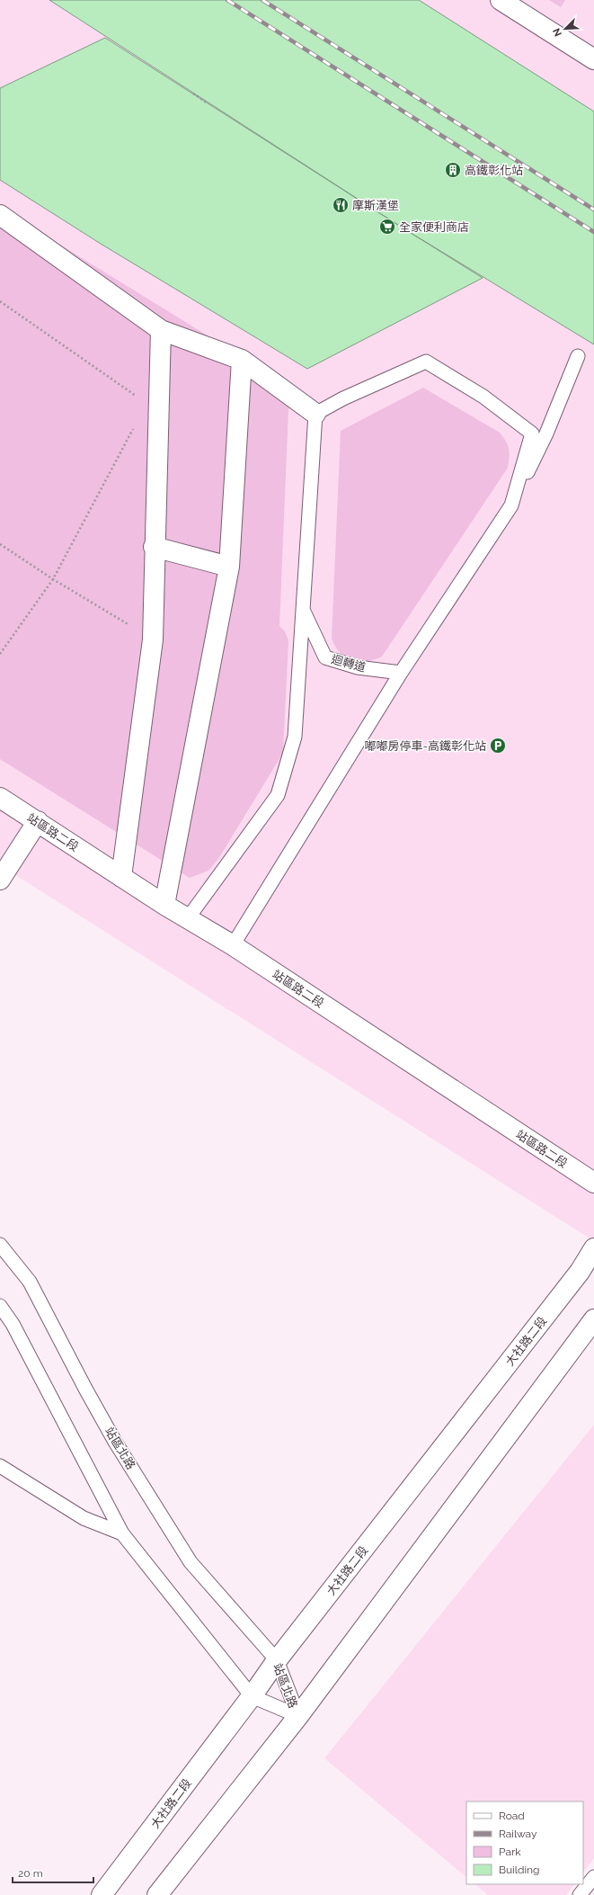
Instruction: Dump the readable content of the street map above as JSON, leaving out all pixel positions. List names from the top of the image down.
{
  "streets": {
    "street": ["站區路二段", "大社路二段"],
    "lane": ["迴轉道", "站區北路"]
  },
  "crossings": [
    ["大社路二段", "站區北路"]
  ],
  "places": {
    "building": ["高鐵彰化站"],
    "restaurant": ["摩斯漢堡"],
    "supermarket": ["全家便利商店"],
    "parking": ["嘟嘟房停車-高鐵彰化站"]
  },
  "legend": [
    "Road",
    "Railway",
    "Park",
    "Building"
  ],
  "scale_bar": "20 m",
  "north": "bottom left"
}
